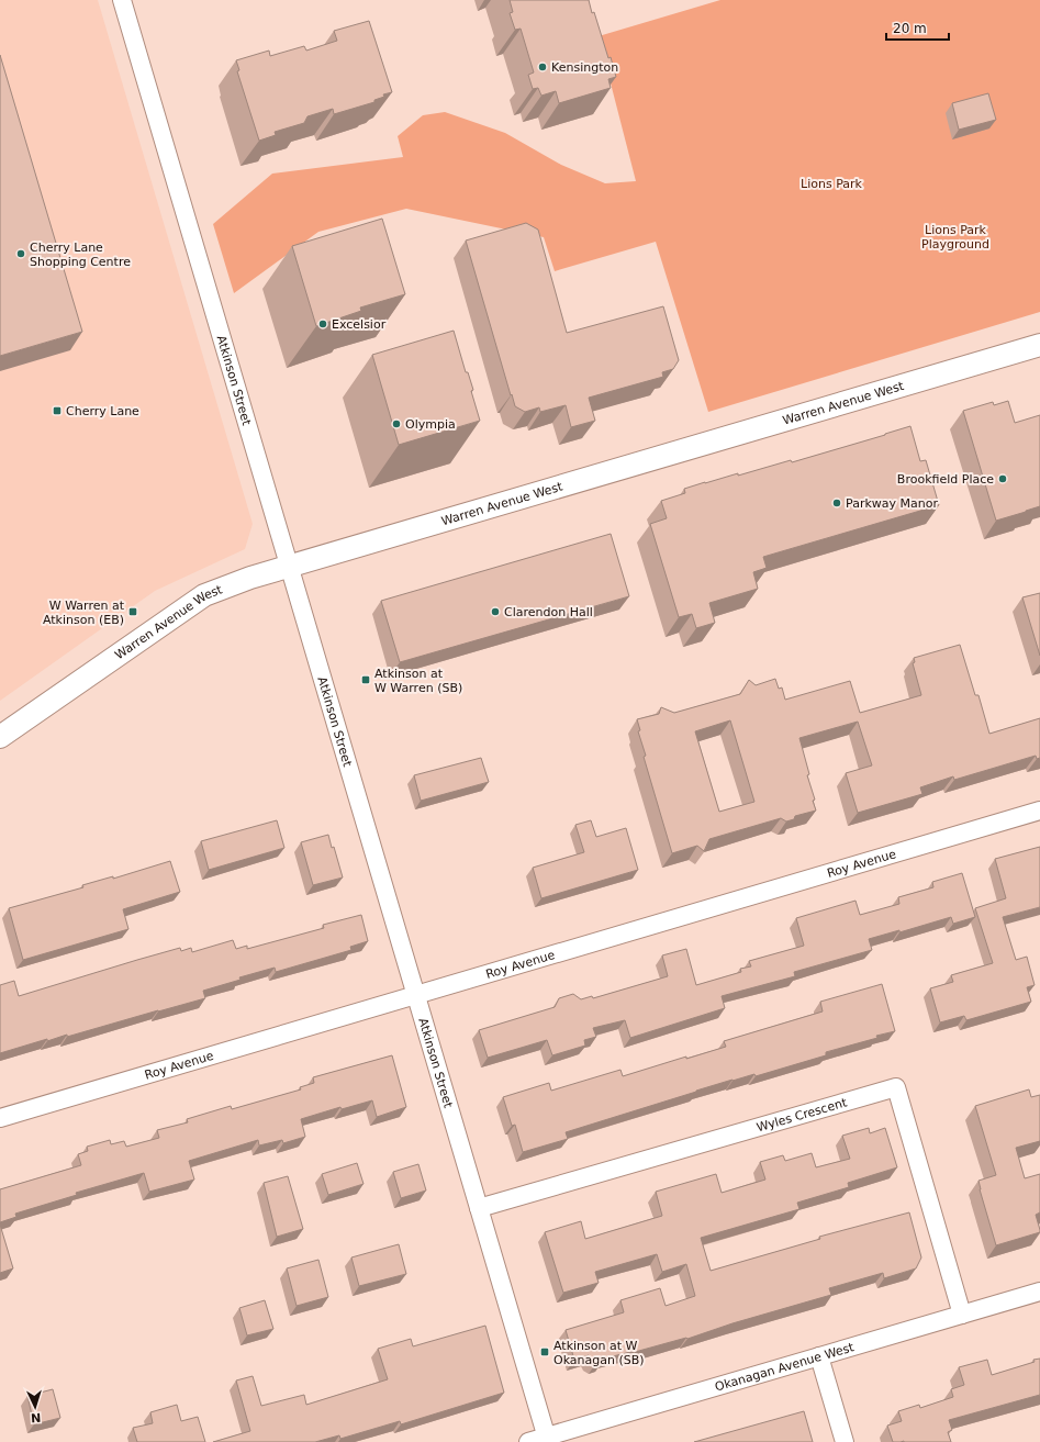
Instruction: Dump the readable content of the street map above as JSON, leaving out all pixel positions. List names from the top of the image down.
{
  "streets": {
    "street": [
      "Atkinson Street",
      "Warren Avenue West",
      "Roy Avenue",
      "Wyles Crescent",
      "Okanagan Avenue West"
    ]
  },
  "crossings": [
    ["Atkinson Street", "Warren Avenue West"],
    ["Atkinson Street", "Roy Avenue"],
    ["Atkinson Street", "Wyles Crescent"],
    ["Atkinson Street", "Okanagan Avenue West"],
    ["Wyles Crescent", "Okanagan Avenue West"]
  ],
  "parks": ["Lions Park", "Lions Park Playground"],
  "places": {
    "other": [
      "Kensington",
      "Cherry Lane Shopping Centre",
      "Excelsior",
      "Olympia",
      "Brookfield Place",
      "Parkway Manor",
      "Clarendon Hall"
    ],
    "transit": [
      "Cherry Lane",
      "W Warren at Atkinson (EB)",
      "Atkinson at W Warren (SB)",
      "Atkinson at W Okanagan (SB)"
    ]
  },
  "scale_bar": "20 m",
  "north": "bottom"
}
